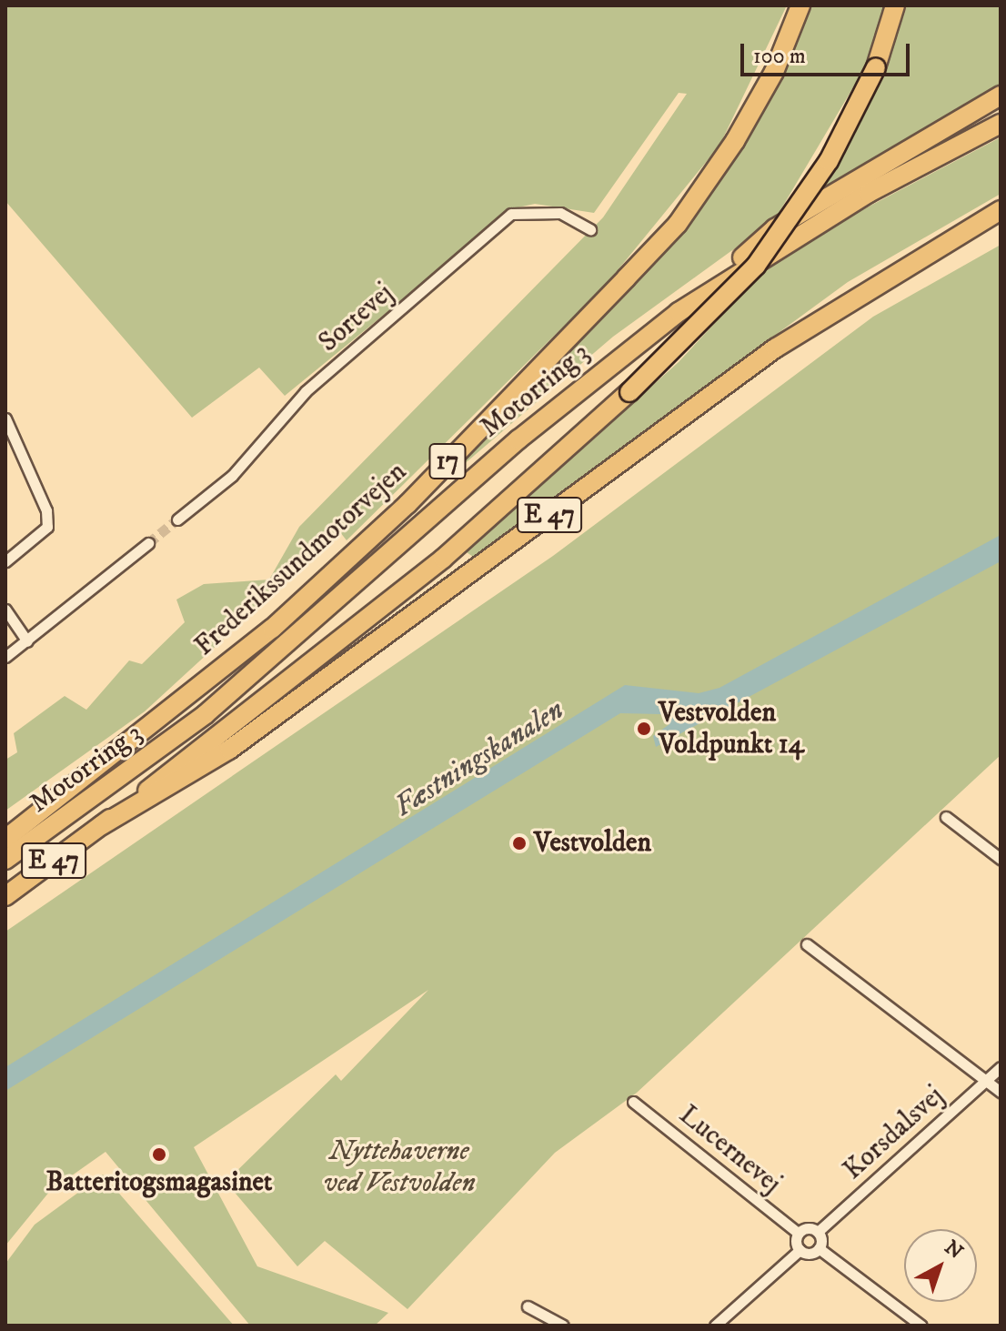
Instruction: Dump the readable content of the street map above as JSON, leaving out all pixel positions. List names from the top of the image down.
{
  "streets": {
    "highway": [
      "Motorring 3",
      "17",
      "E 47",
      "Frederikssundmotorvejen"
    ],
    "street": ["Sortevej", "Korsdalsvej", "Lucernevej"]
  },
  "crossings": [
    ["Motorring 3", "17"],
    ["Motorring 3", "E 47"],
    ["17", "E 47"]
  ],
  "water": ["Fæstningskanalen"],
  "parks": ["Nyttehaverne ved Vestvolden"],
  "places": ["Vestvolden Voldpunkt 14", "Vestvolden", "Batteritogsmagasinet"],
  "scale_bar": "100 m",
  "north": "top right"
}
